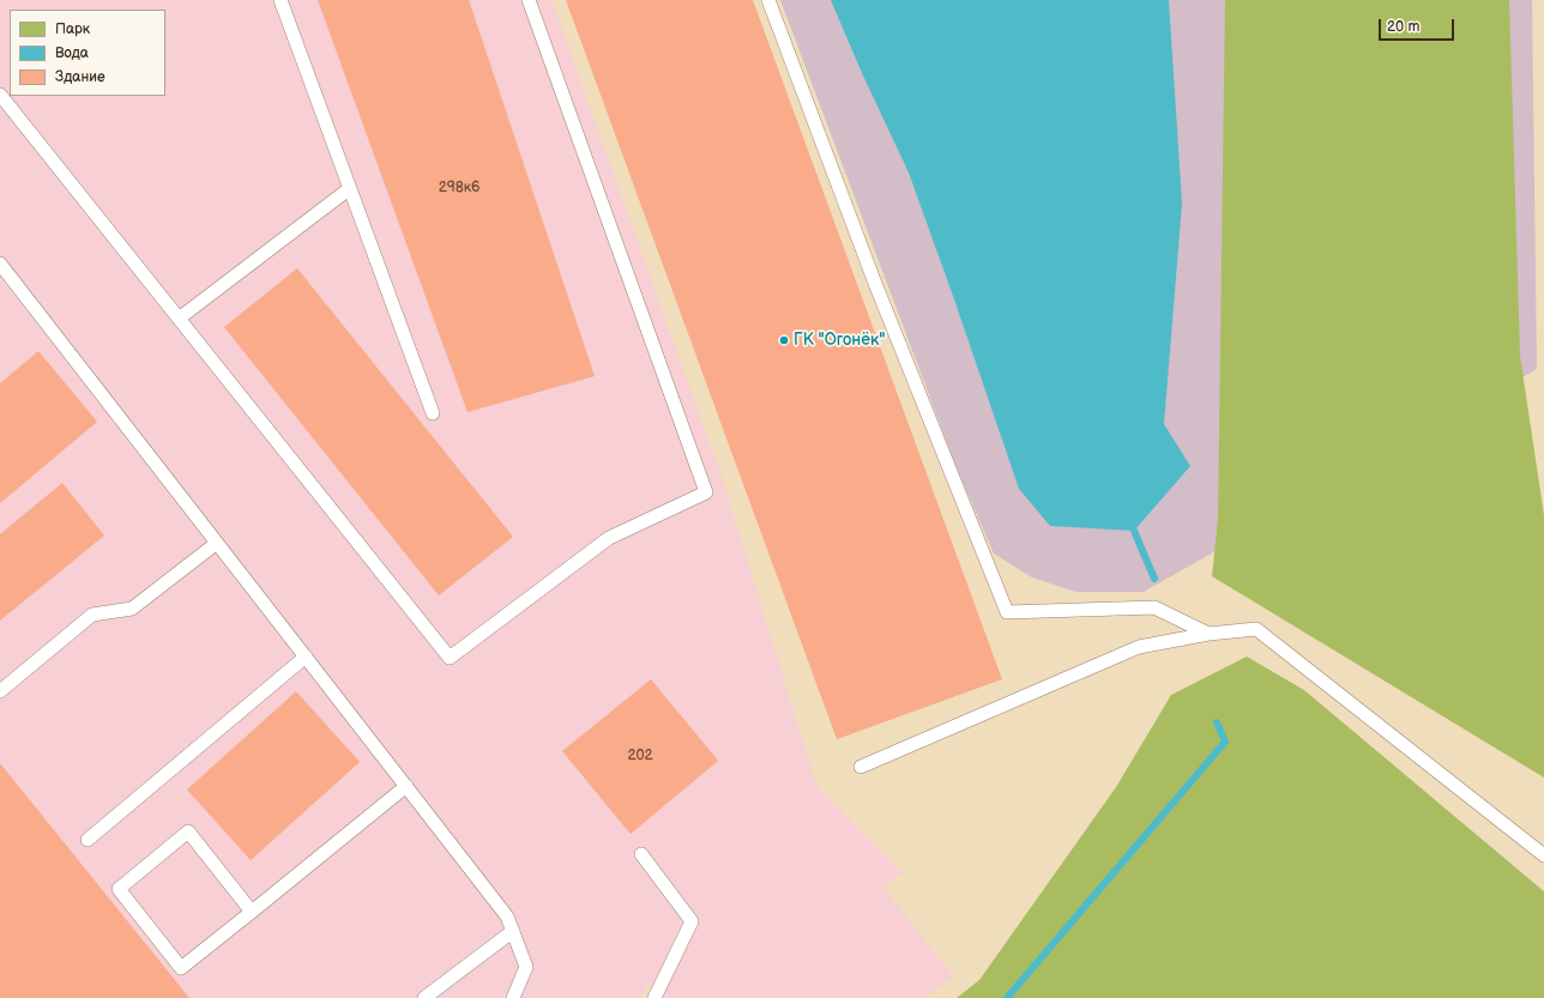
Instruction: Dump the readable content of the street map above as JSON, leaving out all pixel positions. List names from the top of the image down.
{
  "places": ["ГК \"Огонёк\""],
  "house_numbers": ["298к6", "202"],
  "legend": ["Парк", "Вода", "Здание"],
  "scale_bar": "20 m"
}
